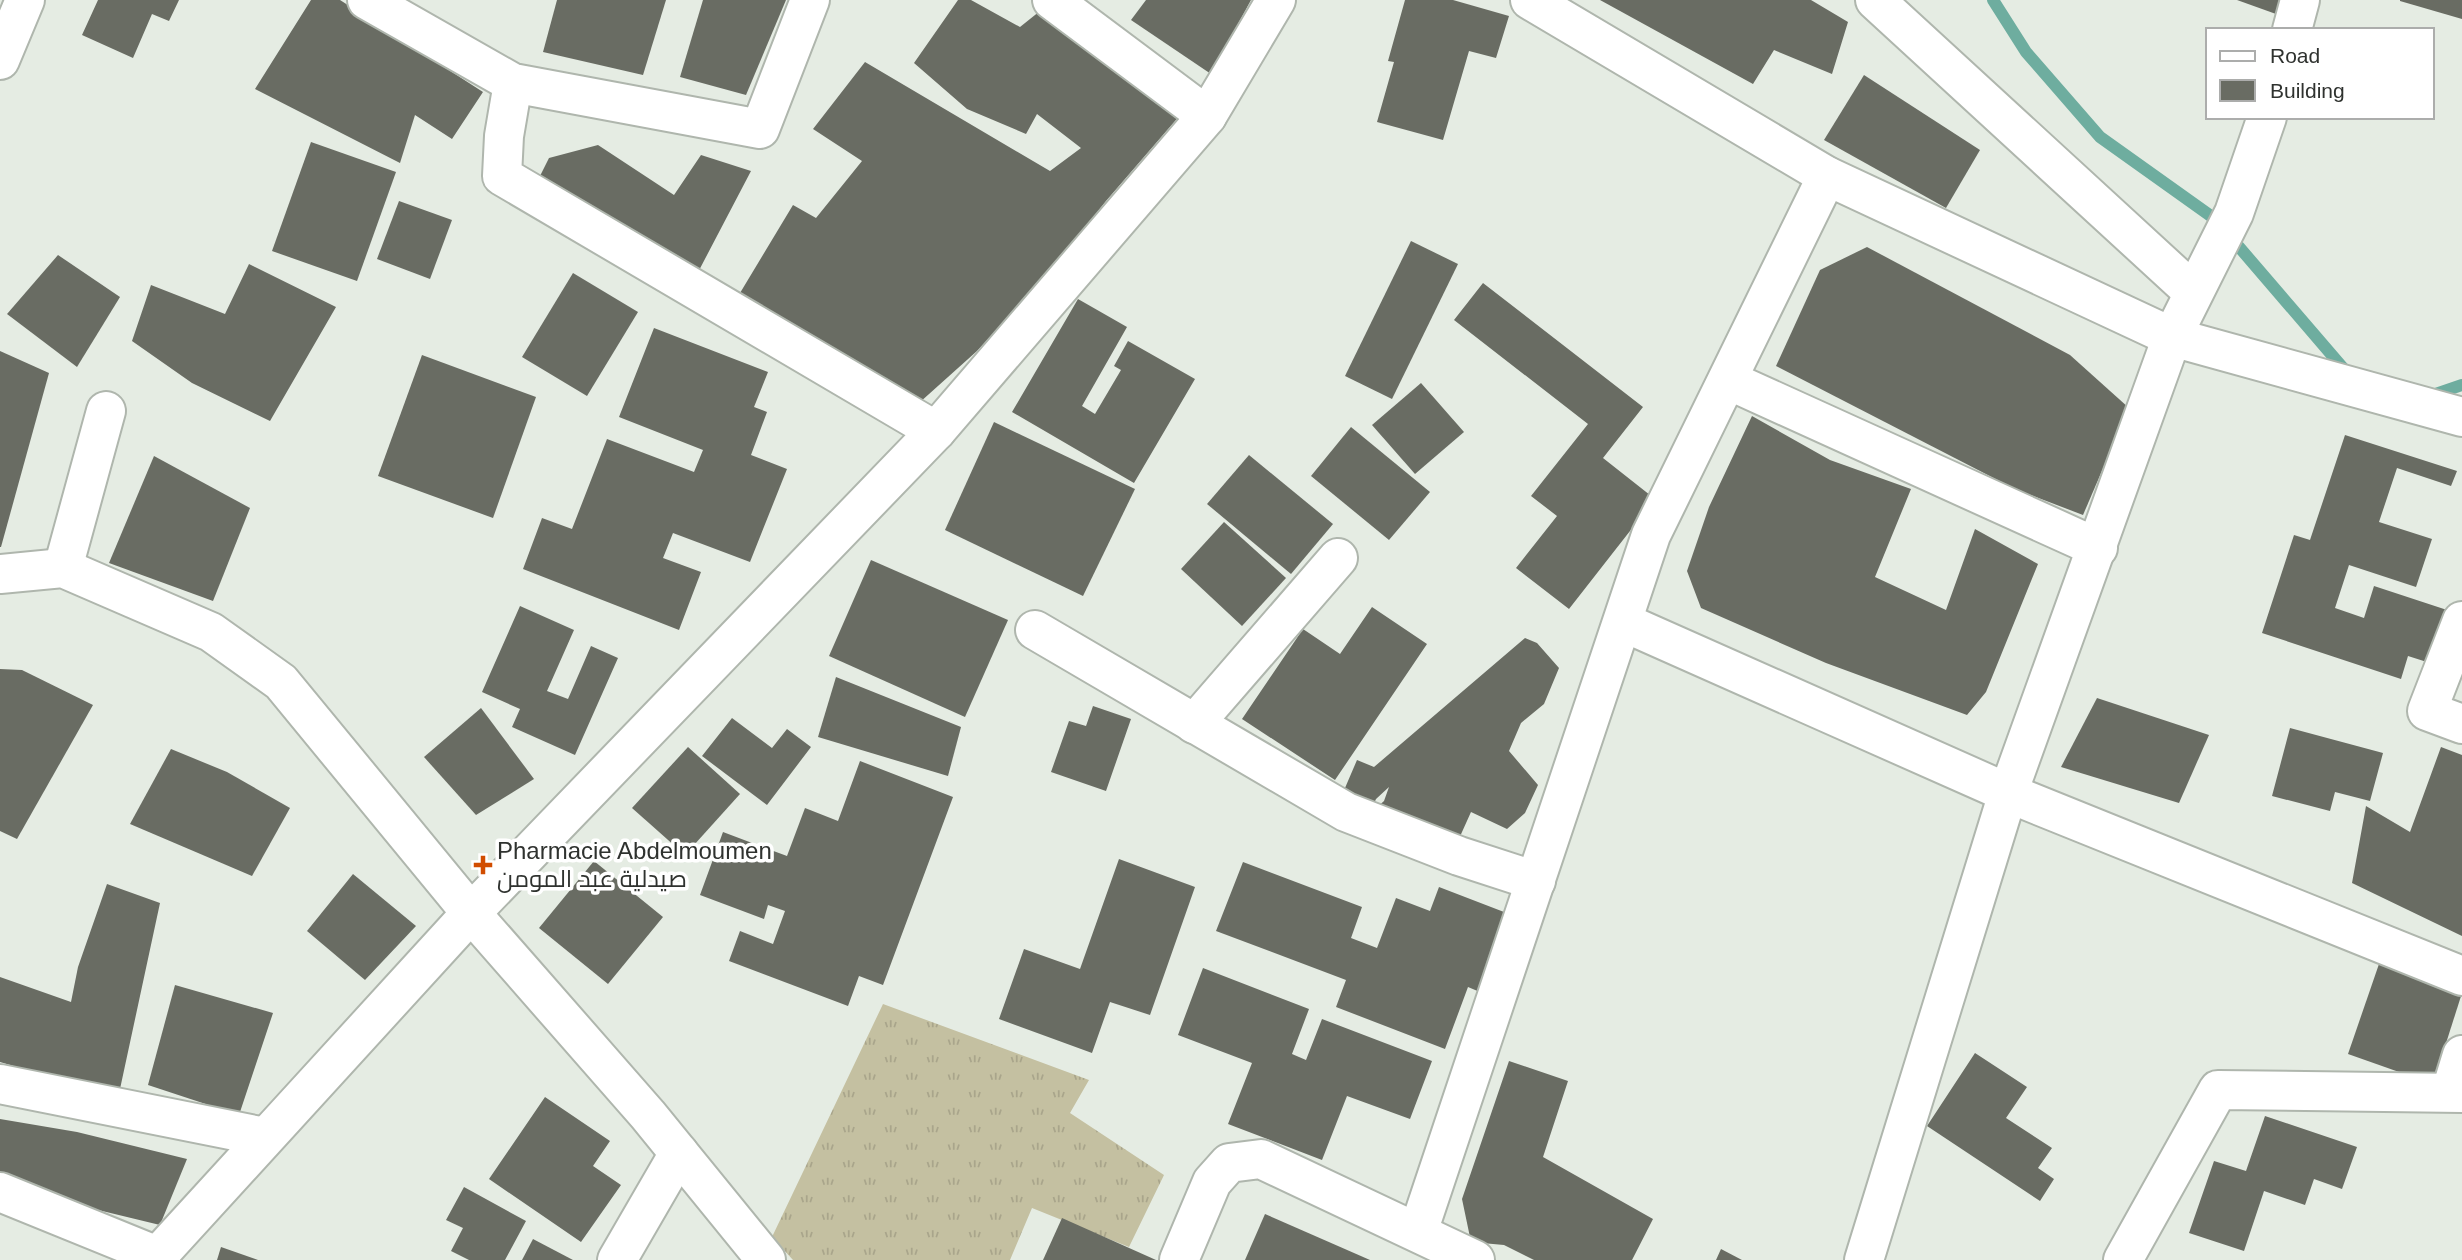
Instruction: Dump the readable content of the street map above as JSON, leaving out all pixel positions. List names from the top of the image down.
{
  "places": {
    "health": ["Pharmacie Abdelmoumen صيدلية عبد المومن"]
  },
  "legend": ["Road", "Building"]
}
